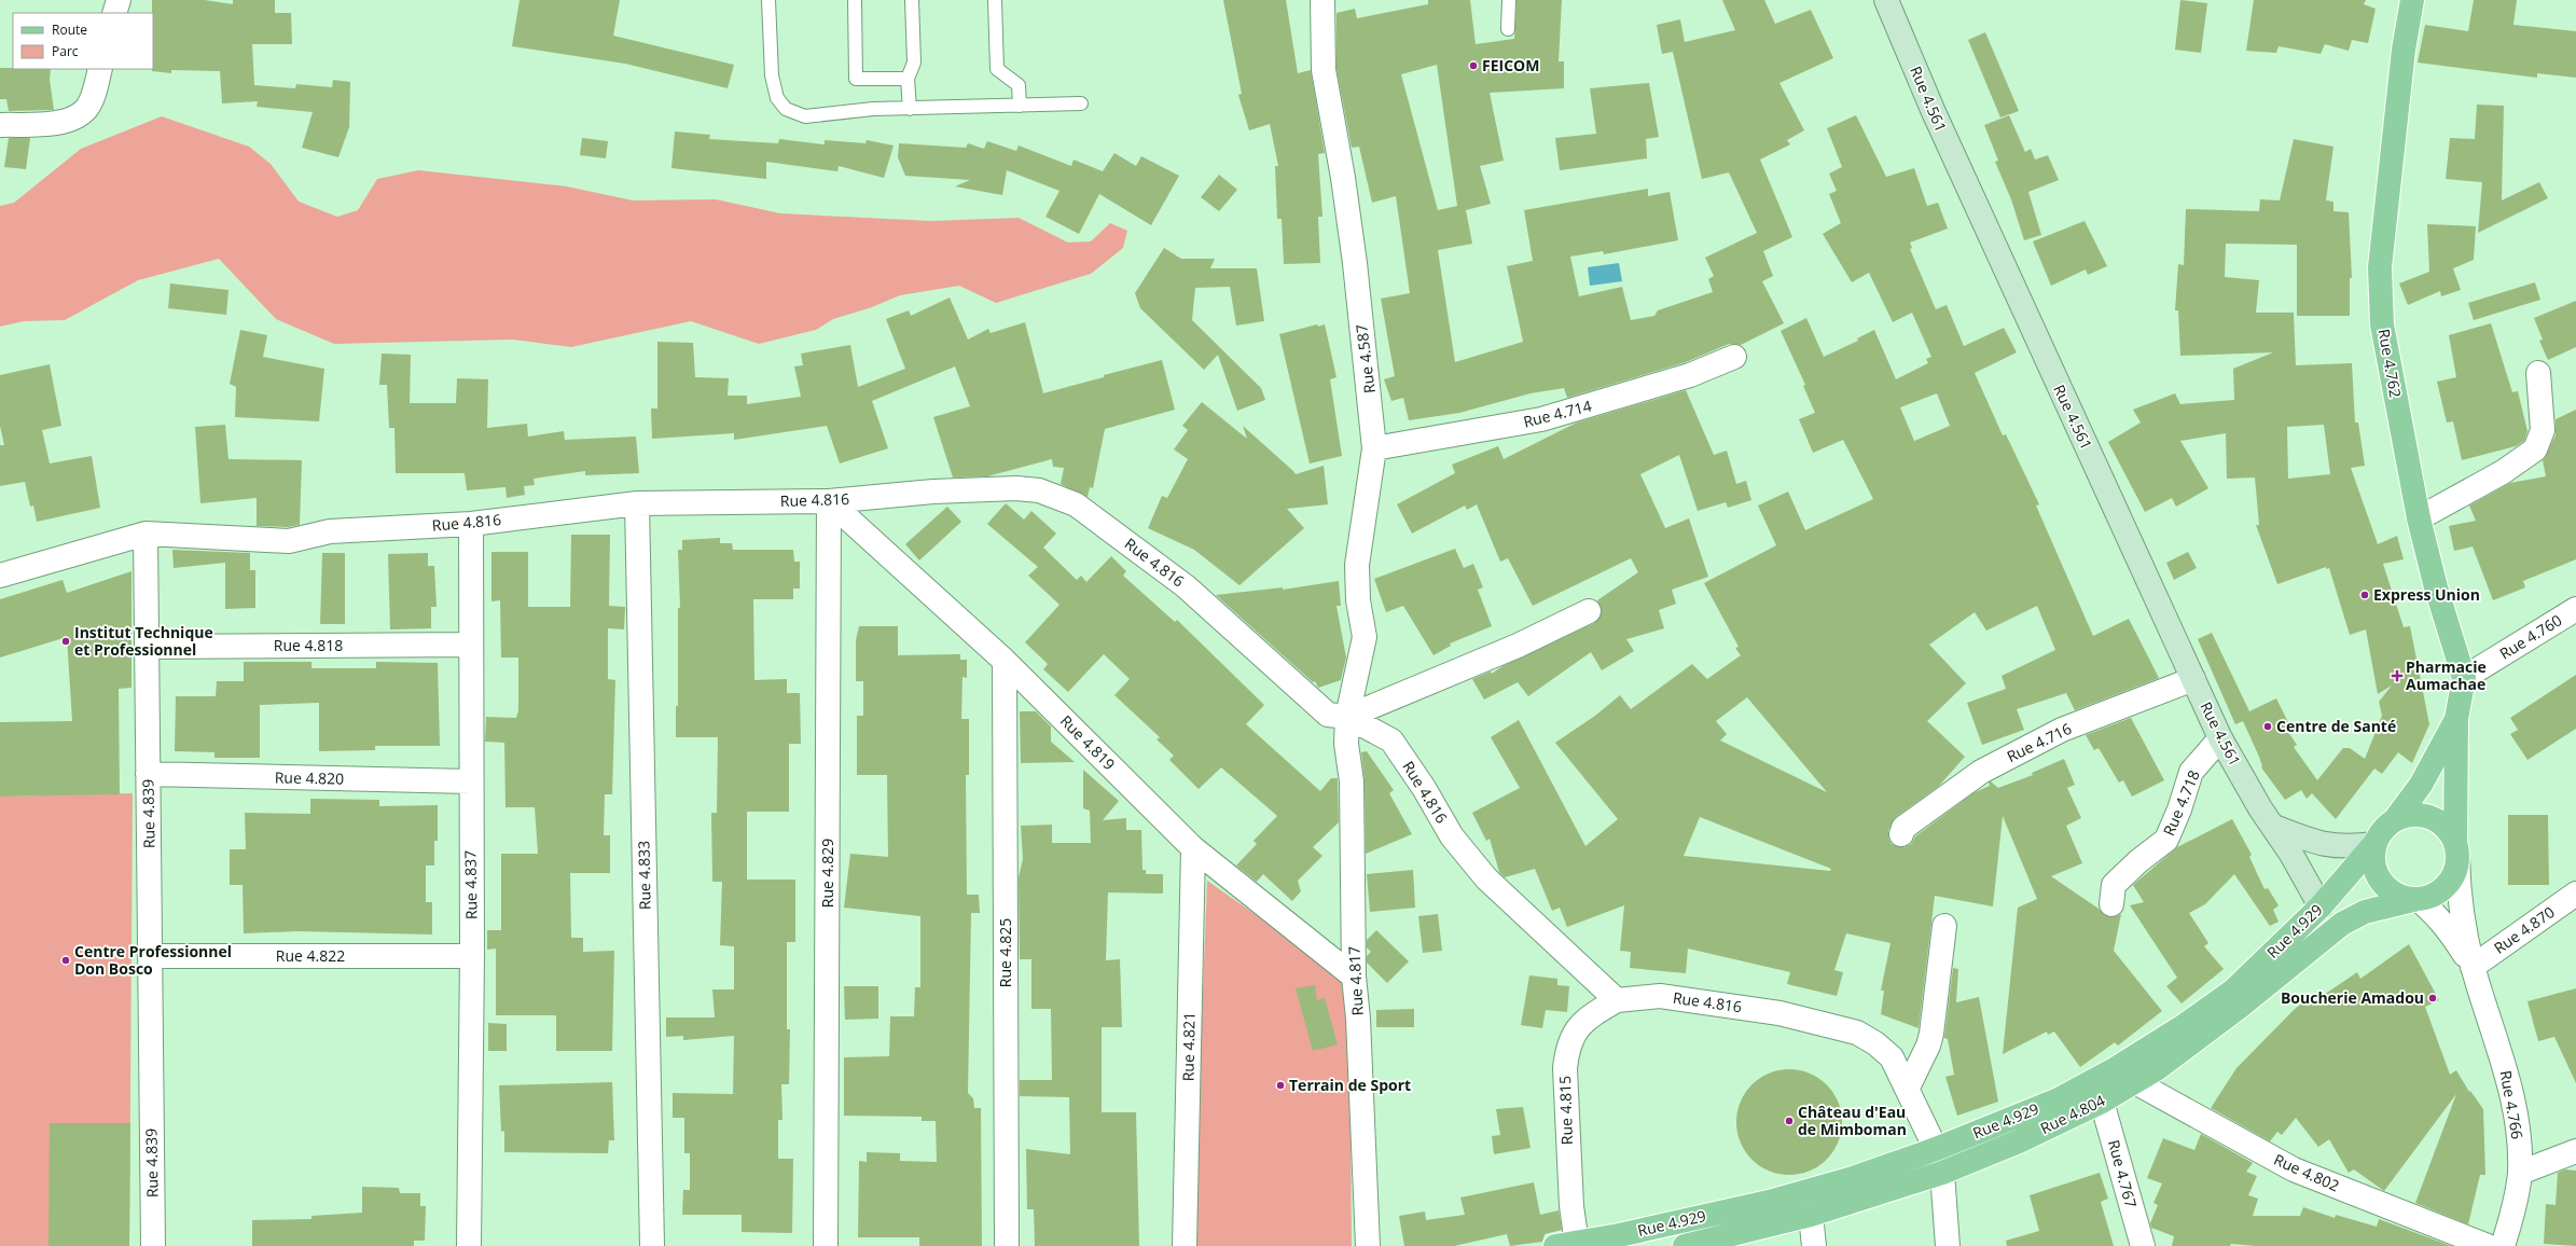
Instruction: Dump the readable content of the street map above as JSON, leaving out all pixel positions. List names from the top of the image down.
{
  "streets": {
    "main road": [
      "Rue 4.561",
      "Rue 4.762",
      "Rue 4.929",
      "Rue 4.804"
    ],
    "street": [
      "Rue 4.587",
      "Rue 4.714",
      "Rue 4.816",
      "Rue 4.760",
      "Rue 4.818",
      "Rue 4.819",
      "Rue 4.716",
      "Rue 4.820",
      "Rue 4.718",
      "Rue 4.839",
      "Rue 4.829",
      "Rue 4.833",
      "Rue 4.837",
      "Rue 4.870",
      "Rue 4.825",
      "Rue 4.822",
      "Rue 4.817",
      "Rue 4.821",
      "Rue 4.766",
      "Rue 4.815",
      "Rue 4.802",
      "Rue 4.767"
    ]
  },
  "crossings": [
    ["Rue 4.561", "Rue 4.716"],
    ["Rue 4.561", "Rue 4.718"],
    ["Rue 4.561", "Rue 4.929"],
    ["Rue 4.587", "Rue 4.714"],
    ["Rue 4.587", "Rue 4.816"],
    ["Rue 4.587", "Rue 4.817"],
    ["Rue 4.762", "Rue 4.760"],
    ["Rue 4.816", "Rue 4.819"],
    ["Rue 4.816", "Rue 4.839"],
    ["Rue 4.816", "Rue 4.829"],
    ["Rue 4.816", "Rue 4.833"],
    ["Rue 4.816", "Rue 4.837"],
    ["Rue 4.816", "Rue 4.929"],
    ["Rue 4.816", "Rue 4.817"],
    ["Rue 4.816", "Rue 4.815"],
    ["Rue 4.818", "Rue 4.839"],
    ["Rue 4.818", "Rue 4.837"],
    ["Rue 4.819", "Rue 4.829"],
    ["Rue 4.819", "Rue 4.825"],
    ["Rue 4.819", "Rue 4.817"],
    ["Rue 4.819", "Rue 4.821"],
    ["Rue 4.820", "Rue 4.839"],
    ["Rue 4.820", "Rue 4.837"],
    ["Rue 4.839", "Rue 4.822"],
    ["Rue 4.837", "Rue 4.822"],
    ["Rue 4.870", "Rue 4.766"],
    ["Rue 4.929", "Rue 4.766"],
    ["Rue 4.929", "Rue 4.815"],
    ["Rue 4.929", "Rue 4.804"],
    ["Rue 4.766", "Rue 4.804"],
    ["Rue 4.804", "Rue 4.802"],
    ["Rue 4.804", "Rue 4.767"]
  ],
  "places": {
    "other": [
      "FEICOM",
      "Express Union",
      "Institut Technique et Professionnel",
      "Centre de Santé",
      "Centre Professionnel Don Bosco",
      "Boucherie Amadou",
      "Terrain de Sport",
      "Château d'Eau de Mimboman"
    ],
    "health": ["Pharmacie Aumachae"]
  },
  "legend": ["Route", "Parc"]
}
